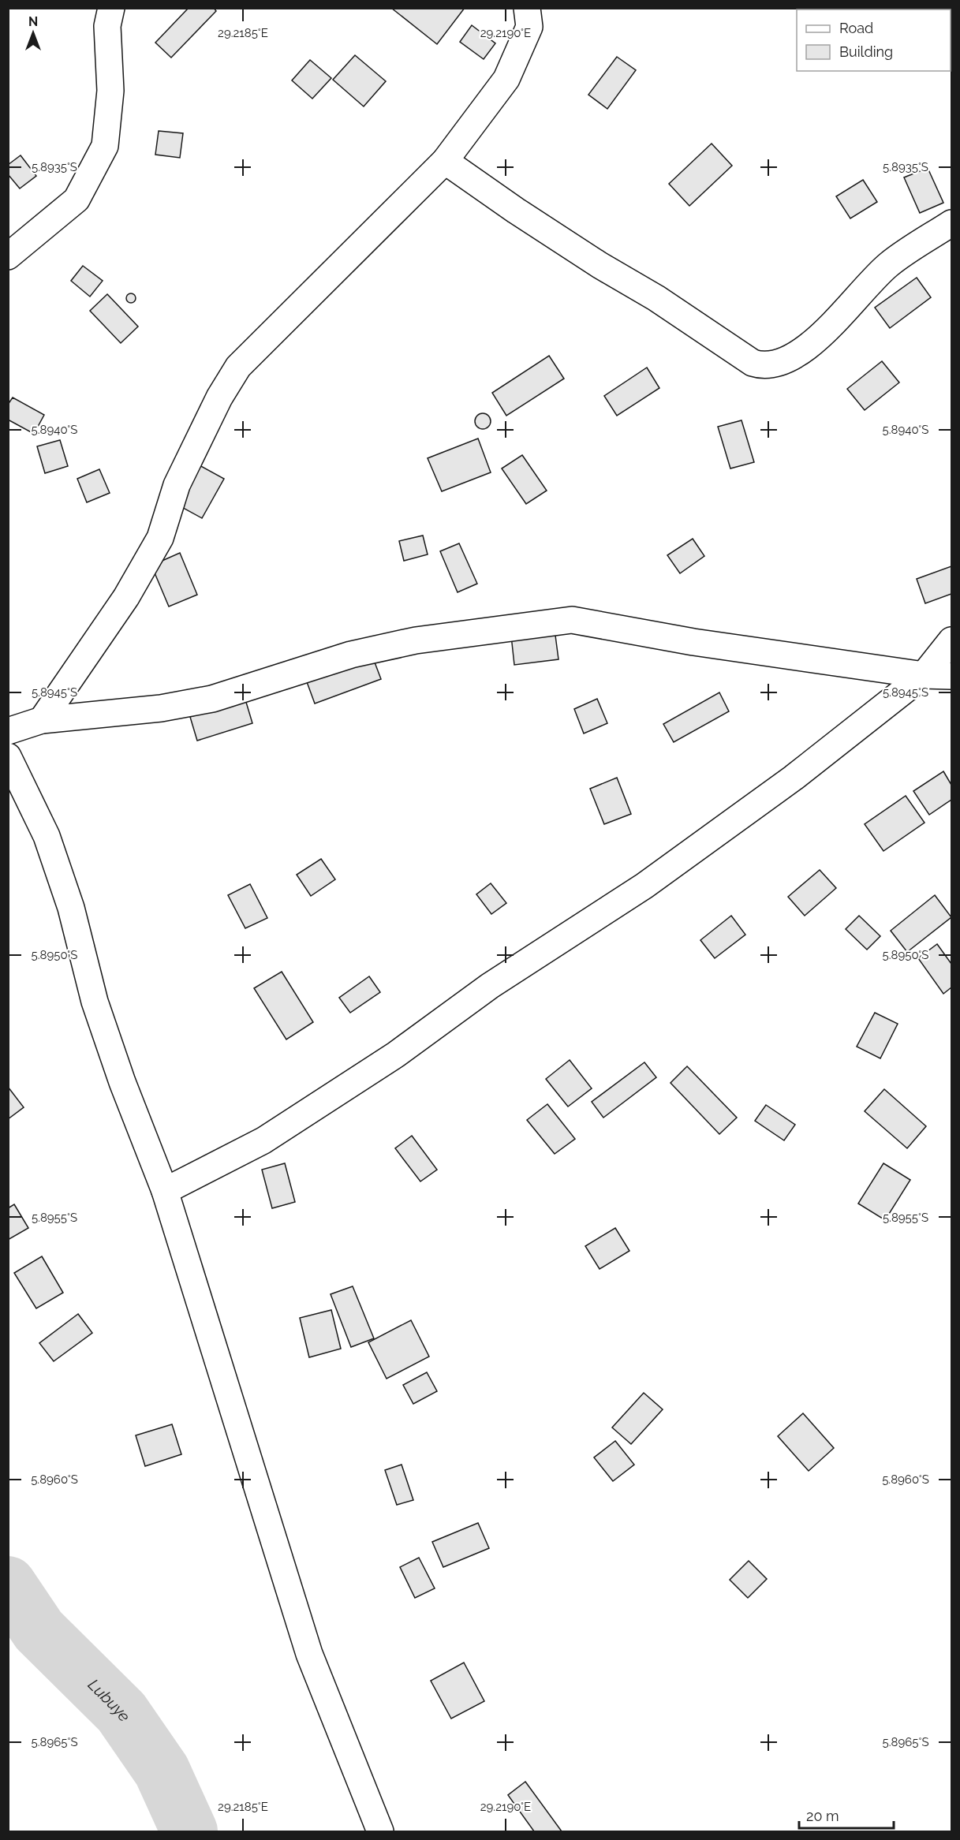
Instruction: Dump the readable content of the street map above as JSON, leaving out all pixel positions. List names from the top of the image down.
{
  "water": ["Lubuye"],
  "legend": ["Road", "Building"],
  "scale_bar": "20 m",
  "north": "top",
  "coordinates": [
    "29.2185°E",
    "29.2190°E",
    "5.8935°S",
    "5.8940°S",
    "5.8945°S",
    "5.8950°S",
    "5.8955°S",
    "5.8960°S",
    "5.8965°S"
  ]
}
